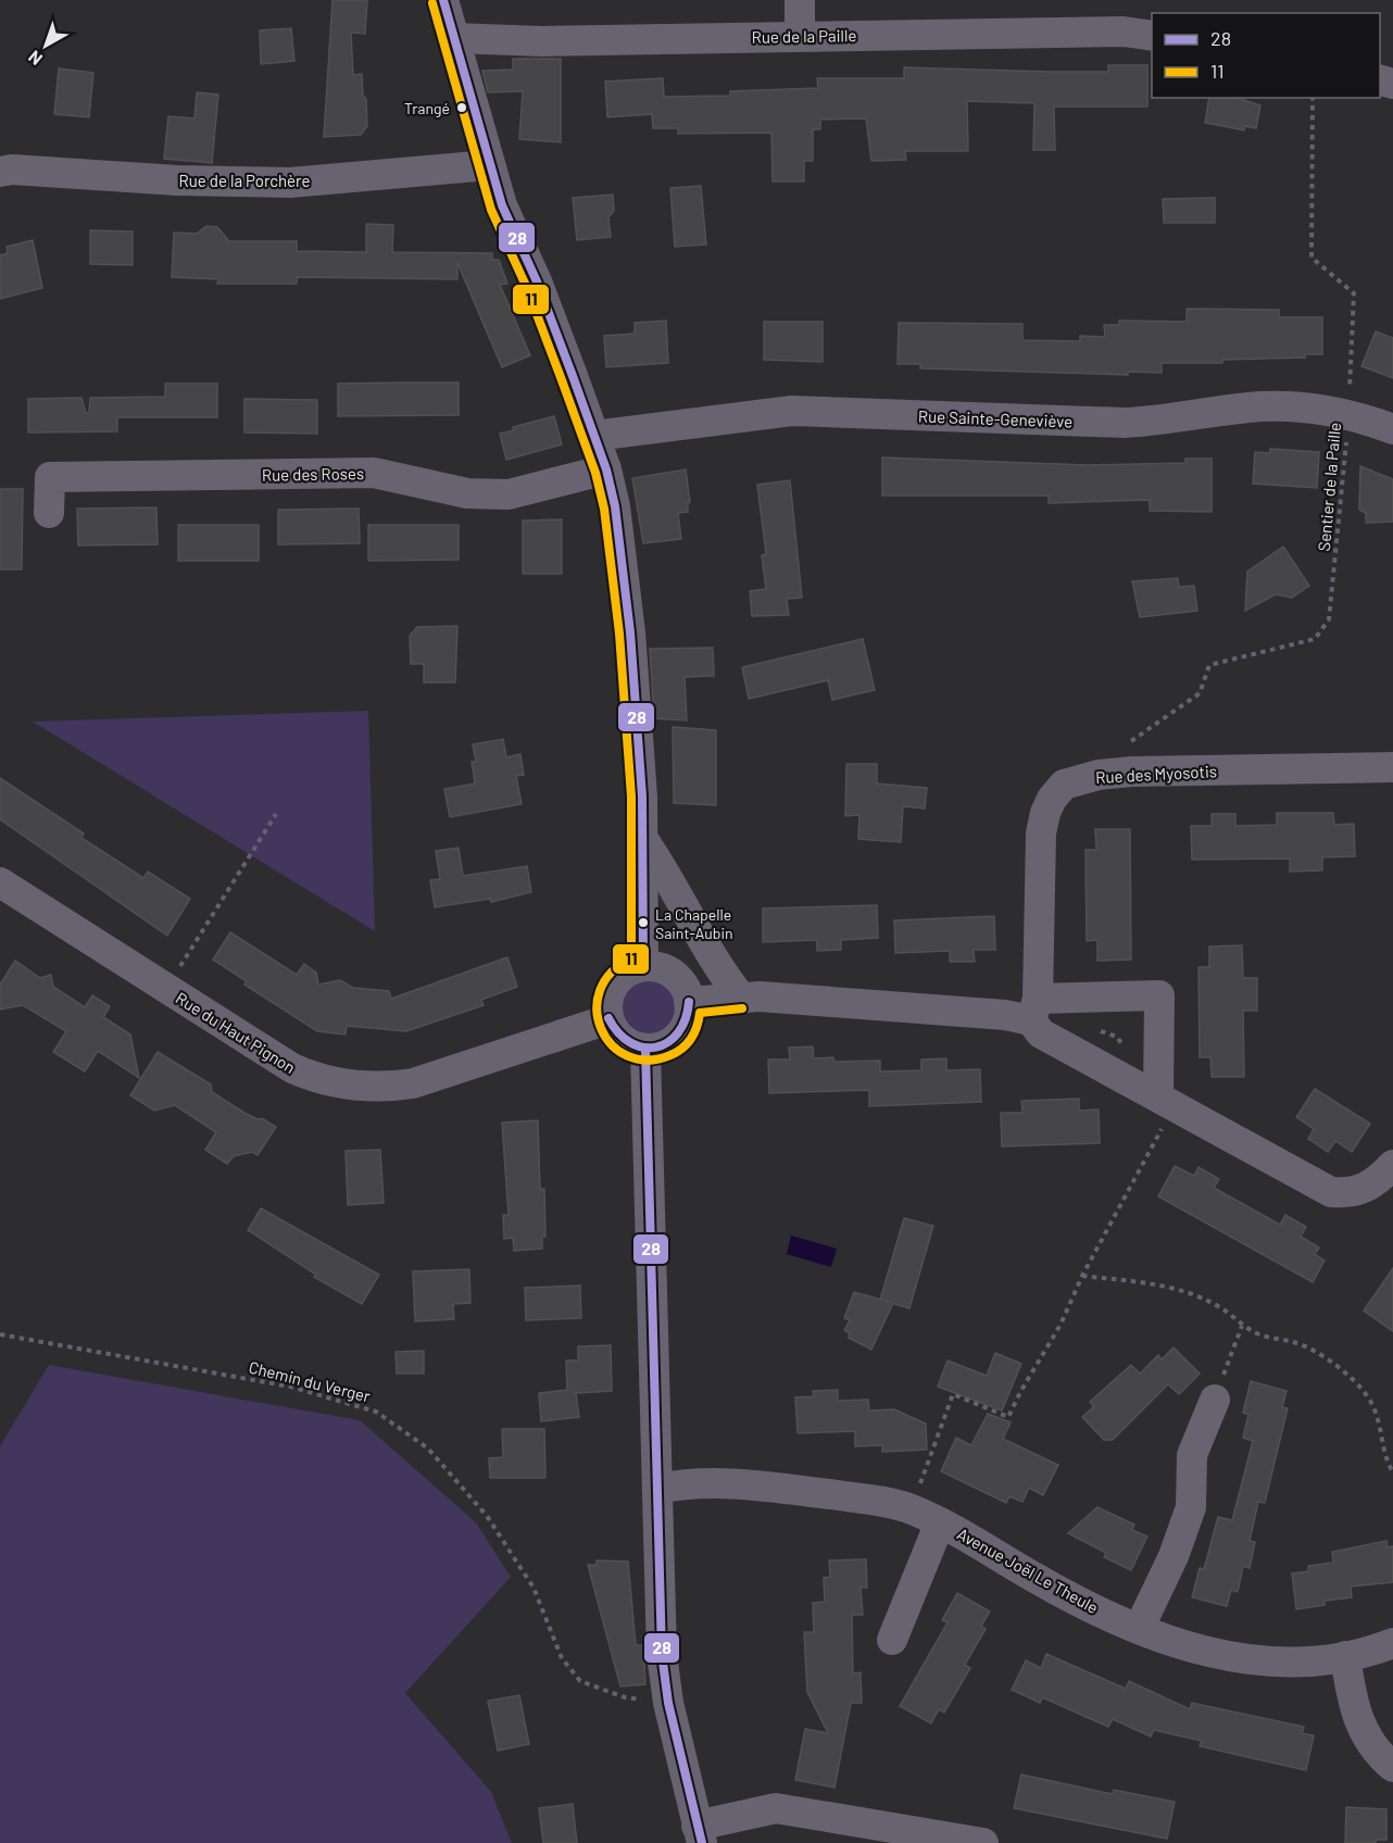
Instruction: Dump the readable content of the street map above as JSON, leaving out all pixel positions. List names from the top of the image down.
{
  "streets": {
    "street": [
      "Rue de la Paille",
      "Rue de la Porchère",
      "Rue Sainte-Geneviève",
      "Rue des Roses",
      "Rue des Myosotis",
      "Rue du Haut Pignon",
      "Avenue Joël Le Theule"
    ],
    "path": ["Sentier de la Paille", "Chemin du Verger"]
  },
  "crossings": [
    ["Rue Sainte-Geneviève", "Sentier de la Paille"],
    ["Sentier de la Paille", "Rue des Myosotis"]
  ],
  "places": ["Trangé", "La Chapelle Saint-Aubin"],
  "lines": ["transit line 28", "transit line 11"],
  "legend": ["28", "11"],
  "north": "bottom left"
}
